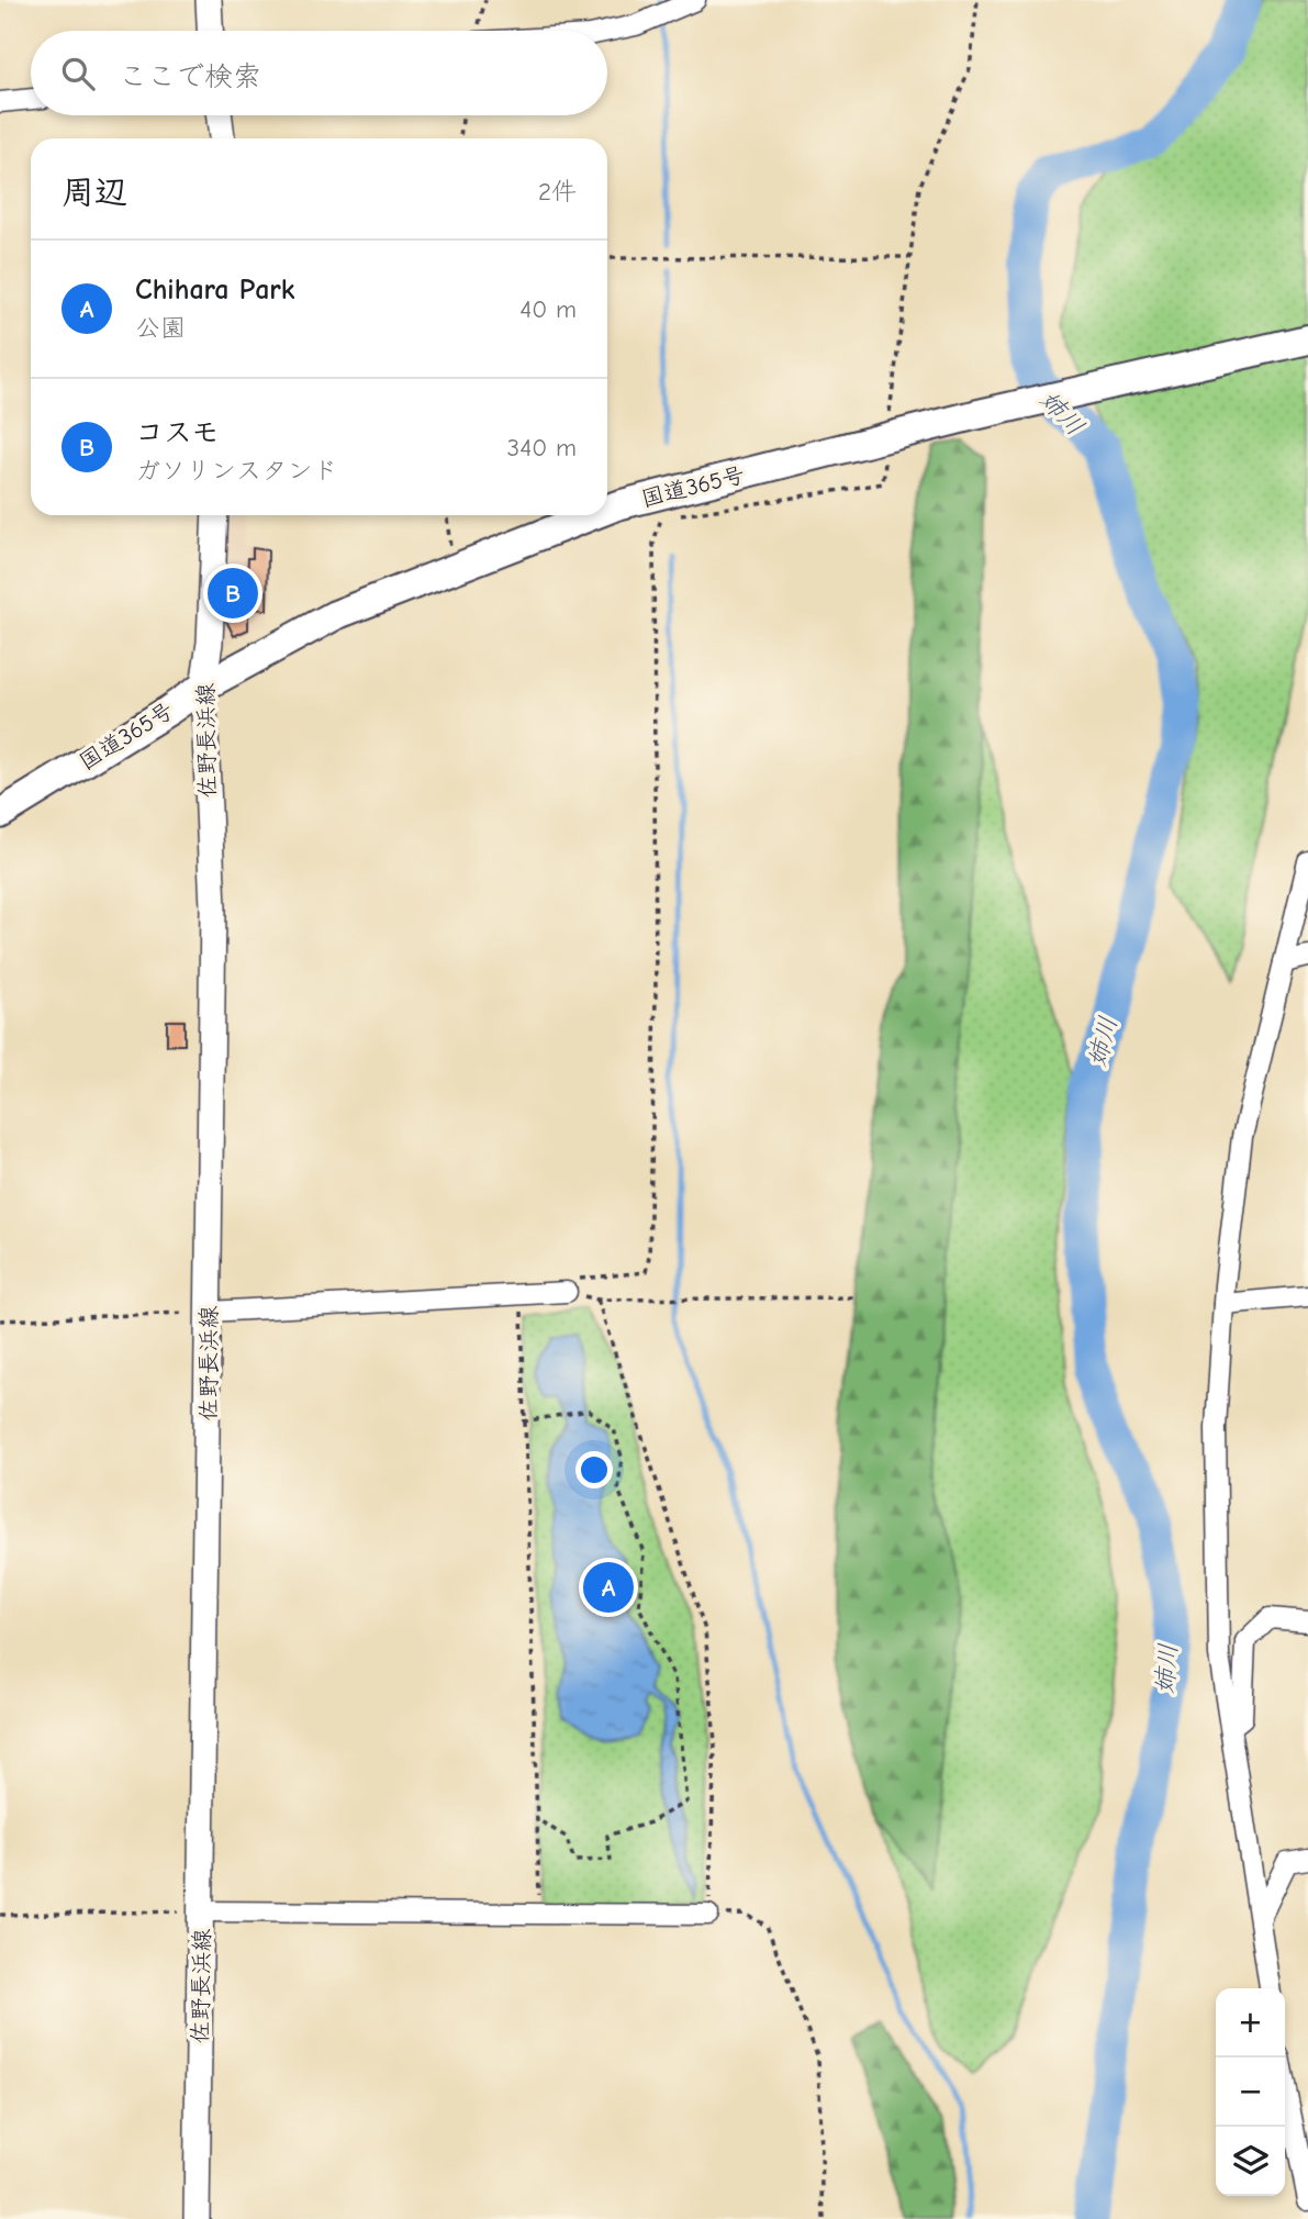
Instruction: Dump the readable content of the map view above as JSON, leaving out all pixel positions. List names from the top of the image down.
{
  "streets": {
    "highway": ["国道365号"],
    "main road": ["佐野長浜線"]
  },
  "crossings": [
    ["国道365号", "佐野長浜線"]
  ],
  "water": ["姉川"],
  "page": {
    "search": "ここで検索",
    "heading": ["周辺", "2件"],
    "list": [
      {
        "mark": "A",
        "name": "Chihara Park",
        "note": "公園",
        "value": "40 m"
      },
      {
        "mark": "B",
        "name": "コスモ",
        "note": "ガソリンスタンド",
        "value": "340 m"
      }
    ],
    "pins": ["B", "A"],
    "map_buttons": ["+", "−"]
  }
}
